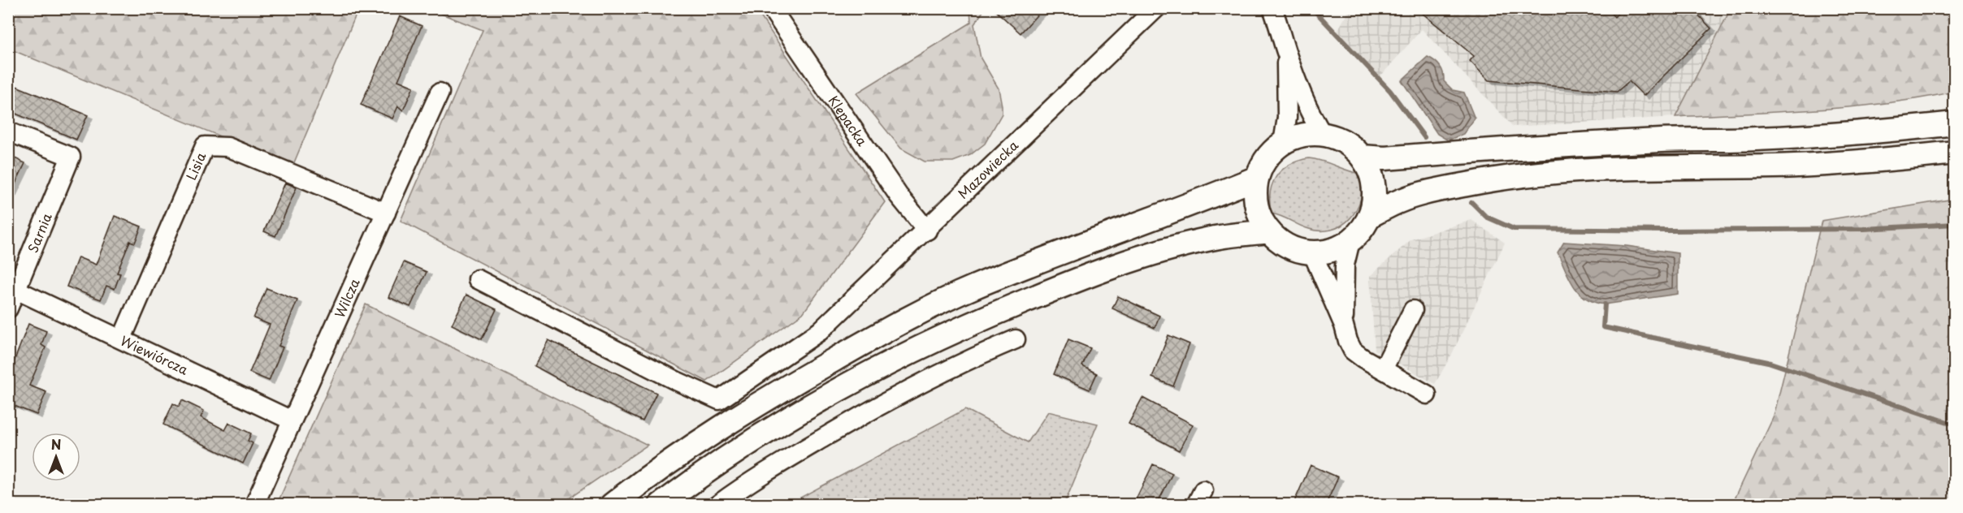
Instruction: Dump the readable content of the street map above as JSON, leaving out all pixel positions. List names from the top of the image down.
{
  "streets": {
    "street": [
      "Klepacka",
      "Lisia",
      "Mazowiecka",
      "Sarnia",
      "Wilcza",
      "Wiewiórcza"
    ]
  },
  "crossings": [
    ["Klepacka", "Mazowiecka"],
    ["Lisia", "Wilcza"],
    ["Lisia", "Wiewiórcza"],
    ["Sarnia", "Wiewiórcza"],
    ["Wilcza", "Wiewiórcza"]
  ],
  "north": "top"
}
